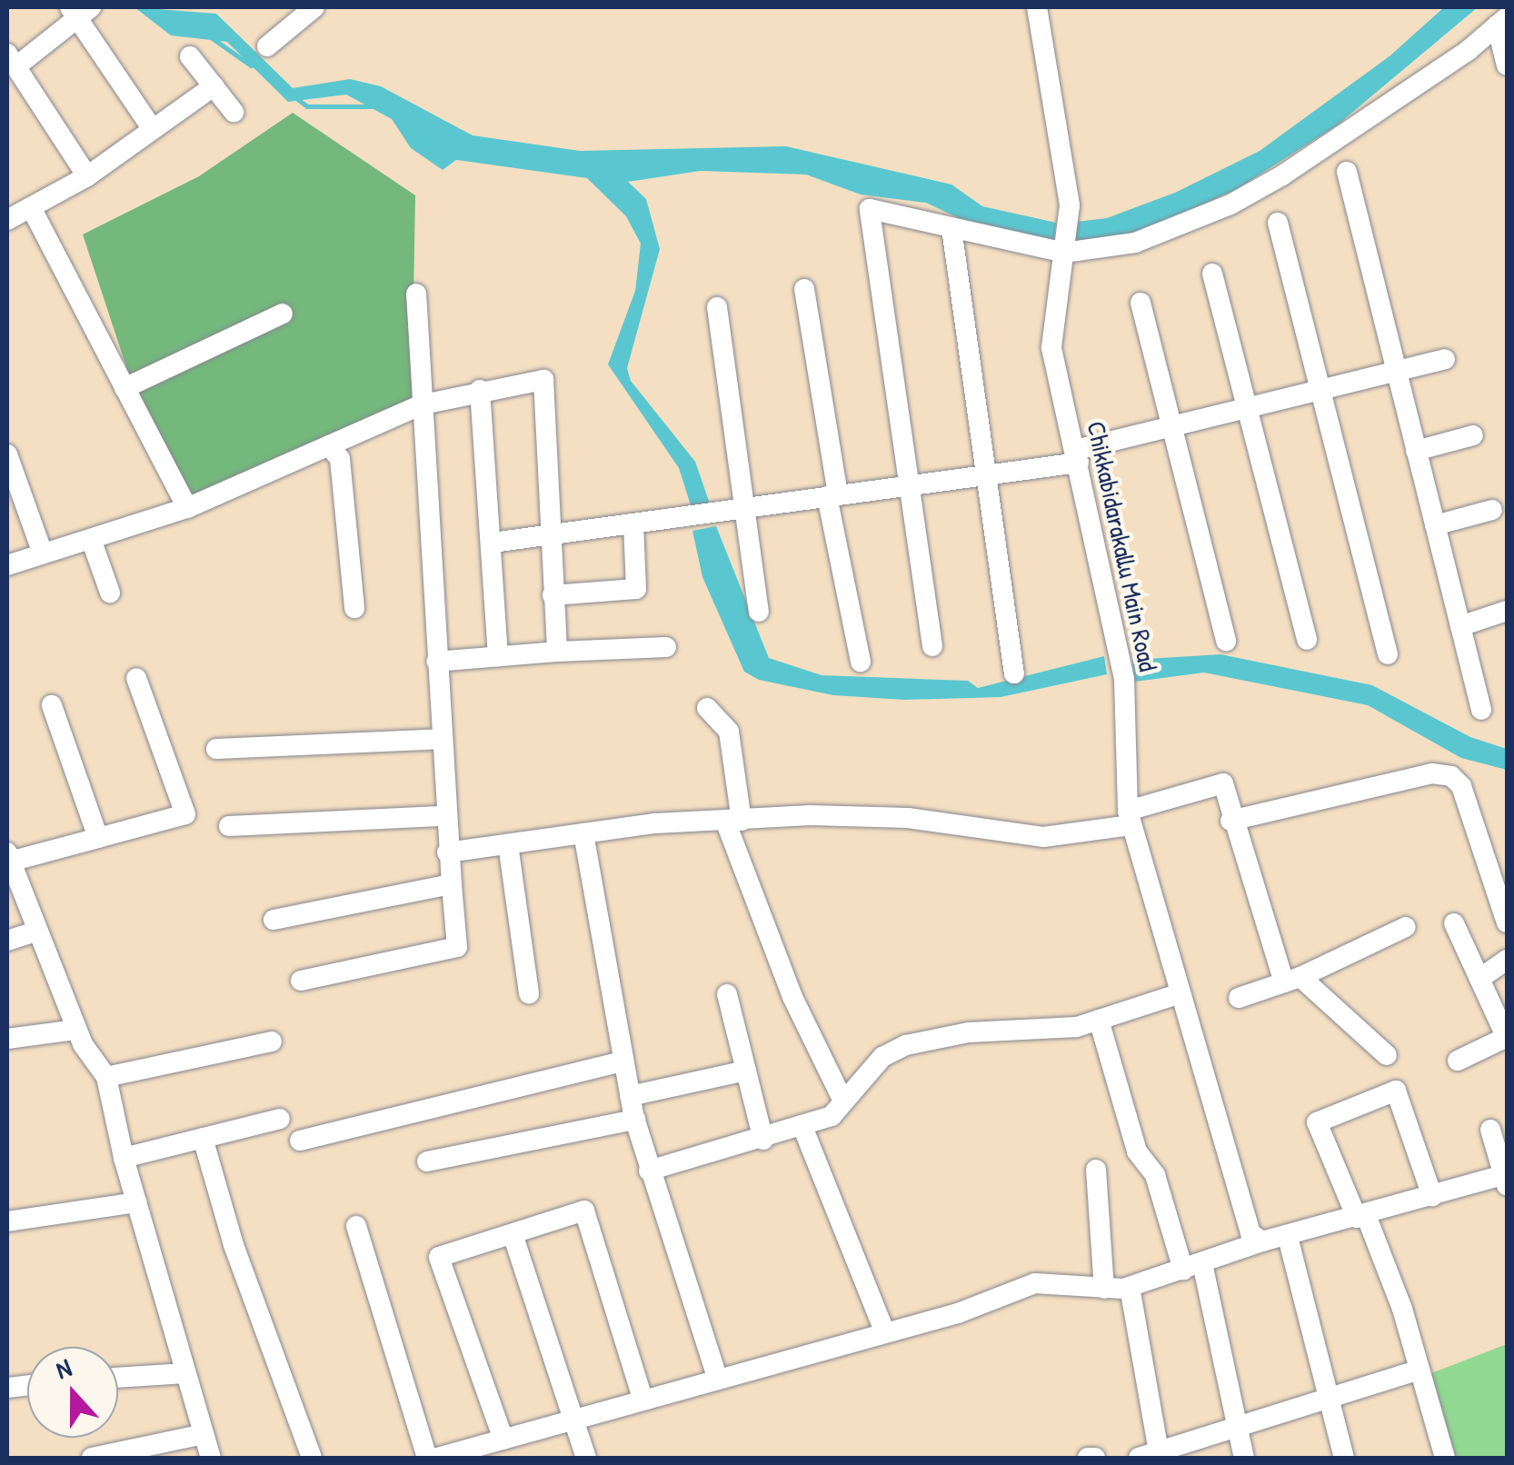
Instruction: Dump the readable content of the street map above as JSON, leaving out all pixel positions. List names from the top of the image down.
{
  "streets": {
    "street": ["Chikkabidarakallu Main Road"]
  },
  "north": "top"
}
